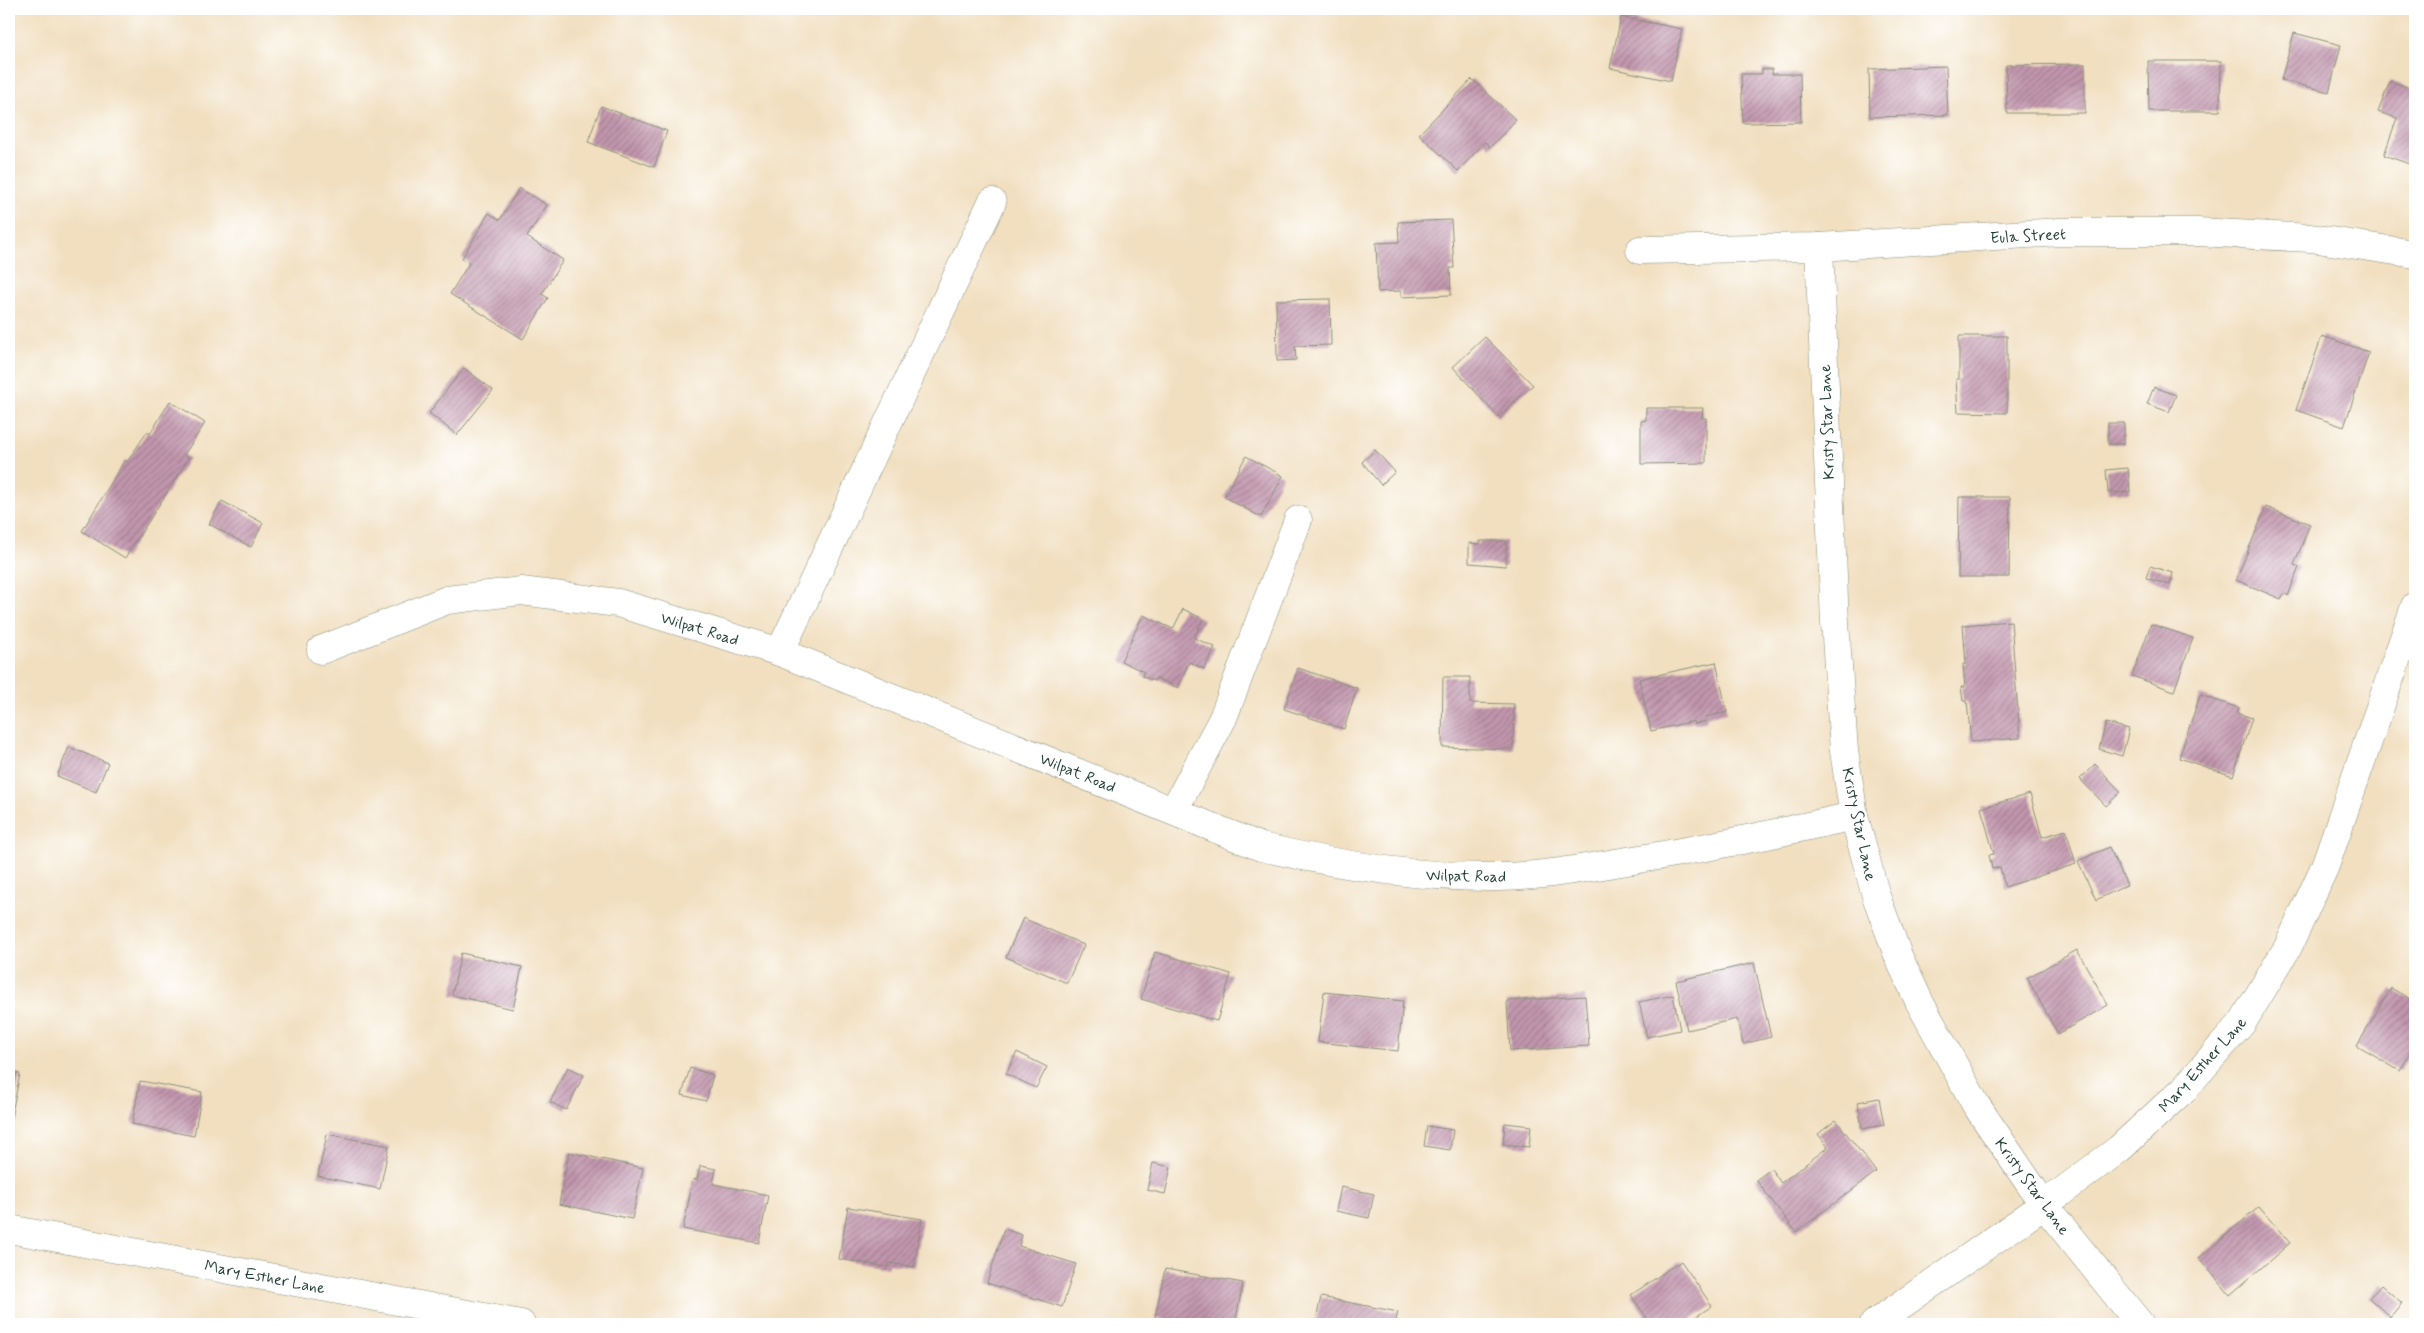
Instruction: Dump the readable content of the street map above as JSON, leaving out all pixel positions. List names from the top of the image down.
{
  "streets": {
    "street": [
      "Eula Street",
      "Kristy Star Lane",
      "Wilpat Road",
      "Mary Esther Lane"
    ]
  },
  "crossings": [
    ["Eula Street", "Kristy Star Lane"],
    ["Kristy Star Lane", "Wilpat Road"],
    ["Kristy Star Lane", "Mary Esther Lane"]
  ]
}
